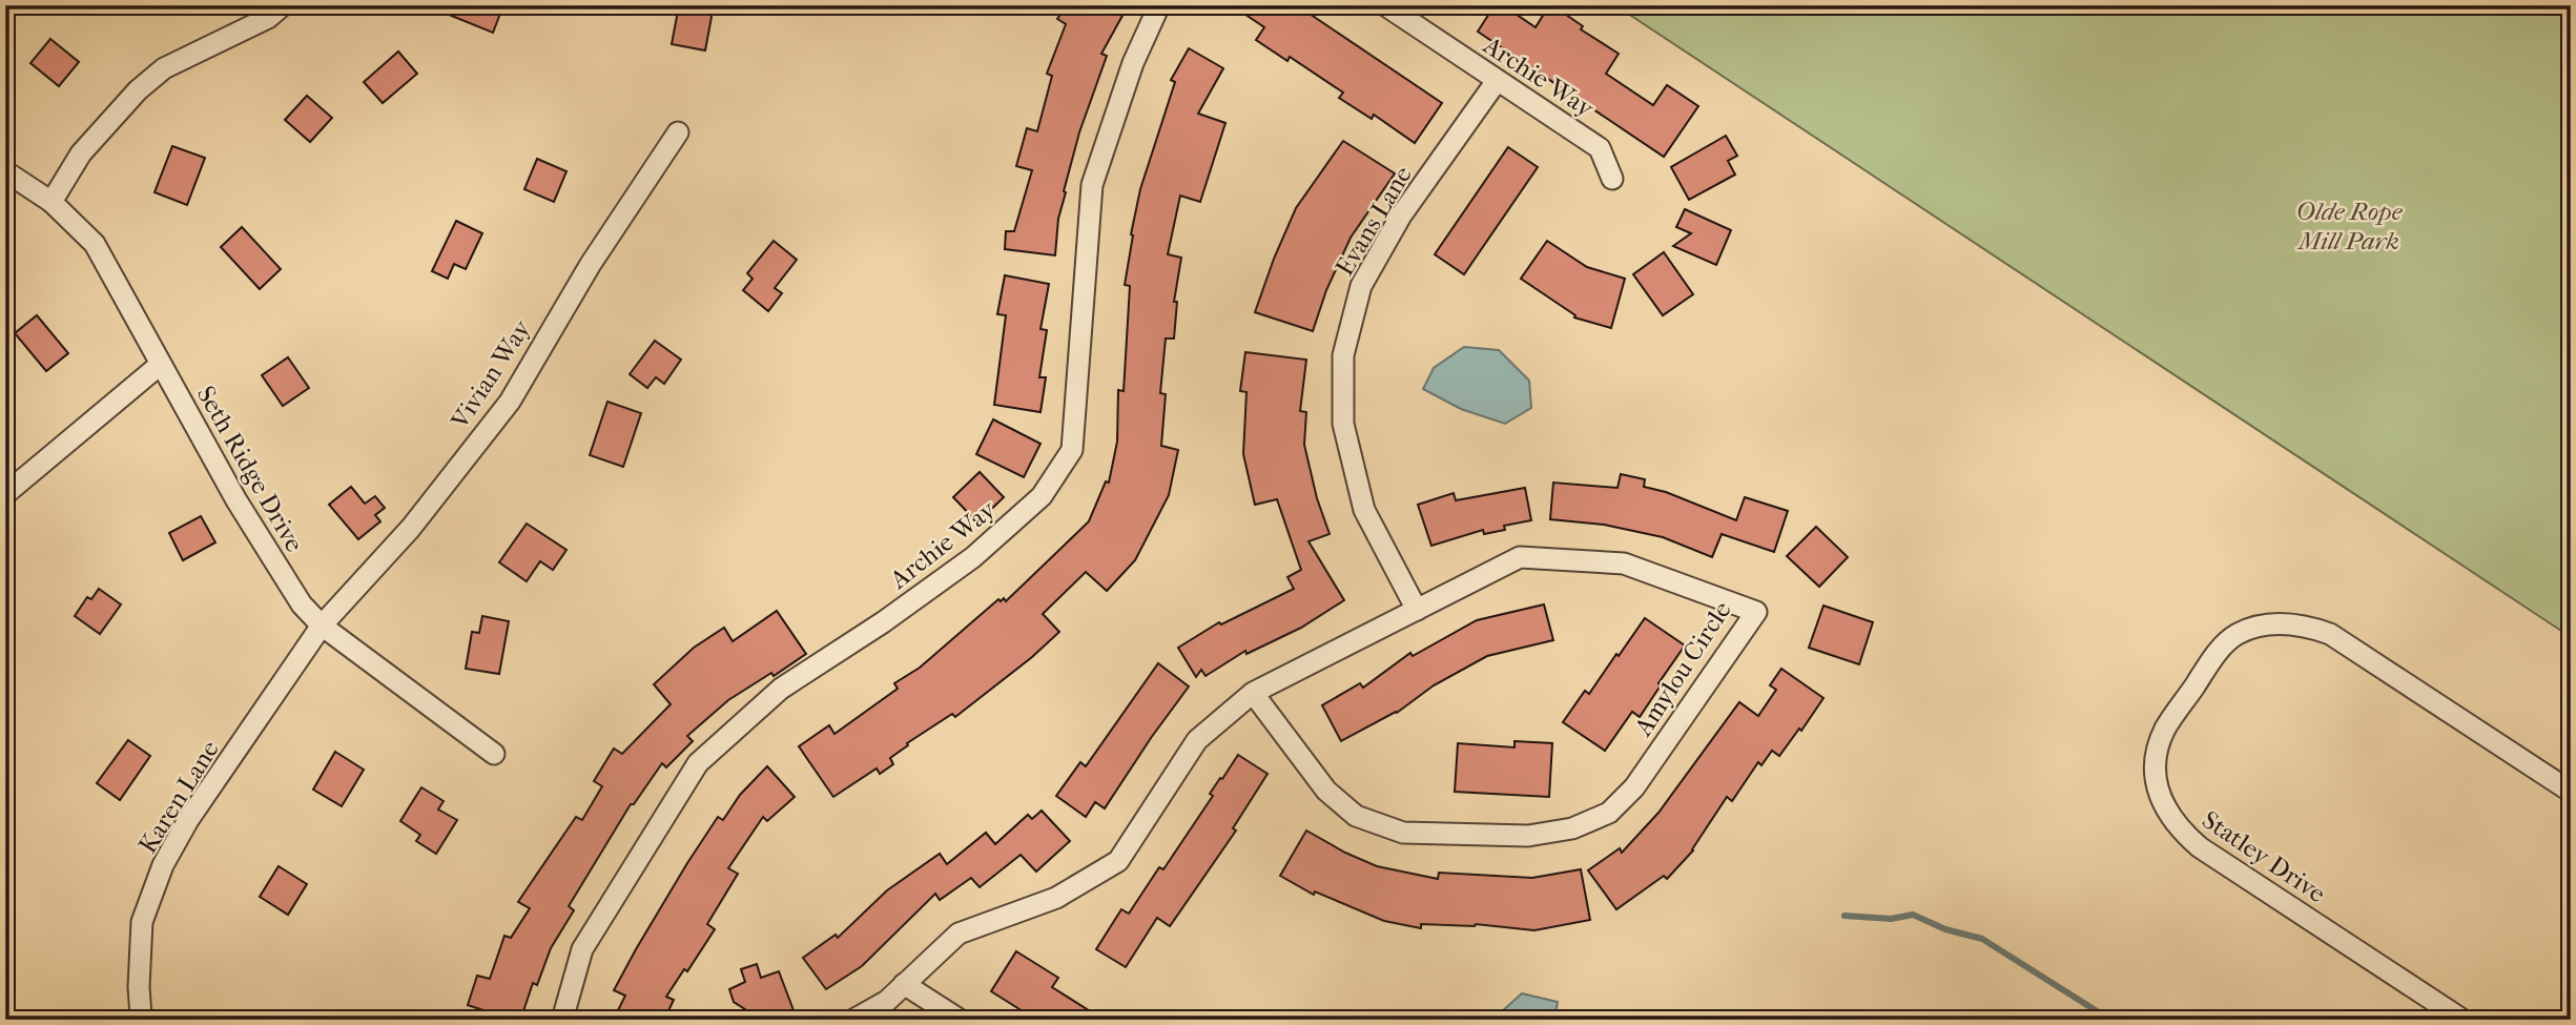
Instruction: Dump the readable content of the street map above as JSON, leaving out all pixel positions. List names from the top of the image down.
{
  "streets": {
    "street": [
      "Archie Way",
      "Evans Lane",
      "Vivian Way",
      "Seth Ridge Drive",
      "Amylou Circle",
      "Karen Lane",
      "Statley Drive"
    ]
  },
  "crossings": [
    ["Archie Way", "Evans Lane"],
    ["Evans Lane", "Amylou Circle"],
    ["Vivian Way", "Seth Ridge Drive"],
    ["Vivian Way", "Karen Lane"],
    ["Seth Ridge Drive", "Karen Lane"]
  ],
  "parks": ["Olde Rope Mill Park"]
}
